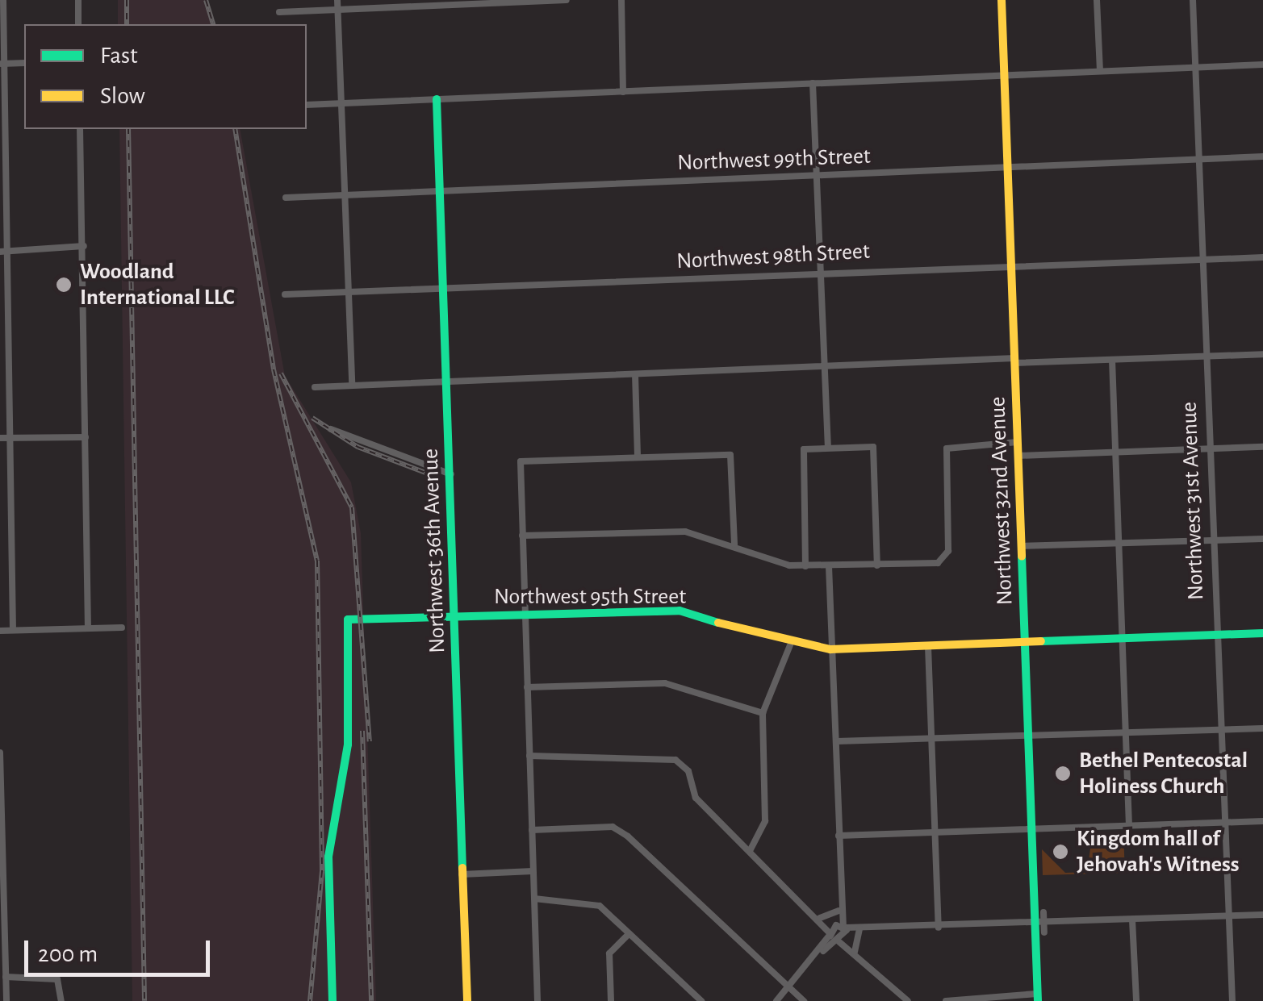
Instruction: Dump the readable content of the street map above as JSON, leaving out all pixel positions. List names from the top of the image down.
{
  "streets": {
    "street": [
      "Northwest 99th Street",
      "Northwest 98th Street",
      "Northwest 32nd Avenue",
      "Northwest 31st Avenue",
      "Northwest 36th Avenue",
      "Northwest 95th Street"
    ]
  },
  "crossings": [
    ["Northwest 99th Street", "Northwest 32nd Avenue"],
    ["Northwest 99th Street", "Northwest 31st Avenue"],
    ["Northwest 99th Street", "Northwest 36th Avenue"],
    ["Northwest 98th Street", "Northwest 32nd Avenue"],
    ["Northwest 98th Street", "Northwest 31st Avenue"],
    ["Northwest 98th Street", "Northwest 36th Avenue"],
    ["Northwest 32nd Avenue", "Northwest 95th Street"],
    ["Northwest 31st Avenue", "Northwest 95th Street"],
    ["Northwest 36th Avenue", "Northwest 95th Street"]
  ],
  "places": ["Woodland International LLC", "Bethel Pentecostal Holiness Church", "Kingdom hall of Jehovah's Witness"],
  "legend": ["Fast", "Slow"],
  "scale_bar": "200 m"
}
